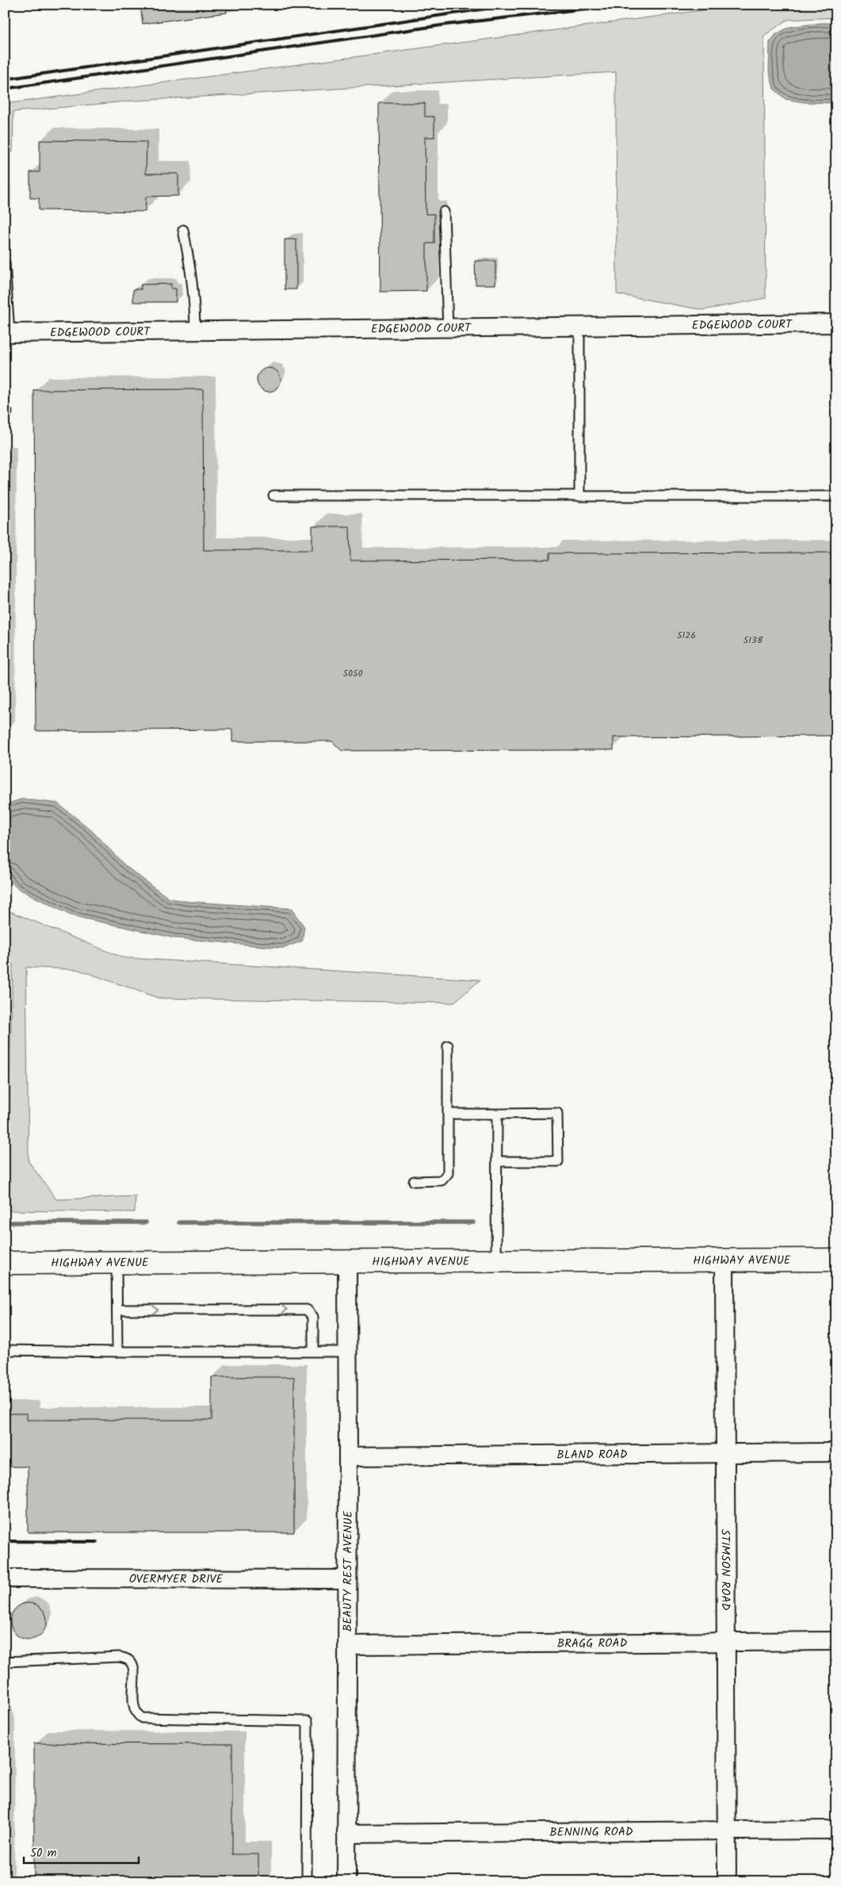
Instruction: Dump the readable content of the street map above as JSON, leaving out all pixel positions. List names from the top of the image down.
{
  "streets": {
    "street": [
      "EDGEWOOD COURT",
      "HIGHWAY AVENUE",
      "BLAND ROAD",
      "STIMSON ROAD",
      "BEAUTY REST AVENUE",
      "OVERMYER DRIVE",
      "BRAGG ROAD",
      "BENNING ROAD"
    ]
  },
  "crossings": [
    ["HIGHWAY AVENUE", "STIMSON ROAD"],
    ["HIGHWAY AVENUE", "BEAUTY REST AVENUE"],
    ["BLAND ROAD", "STIMSON ROAD"],
    ["BLAND ROAD", "BEAUTY REST AVENUE"],
    ["STIMSON ROAD", "BRAGG ROAD"],
    ["STIMSON ROAD", "BENNING ROAD"],
    ["BEAUTY REST AVENUE", "OVERMYER DRIVE"],
    ["BEAUTY REST AVENUE", "BRAGG ROAD"],
    ["BEAUTY REST AVENUE", "BENNING ROAD"]
  ],
  "house_numbers": ["5126", "5138", "5050"],
  "scale_bar": "50 m"
}
